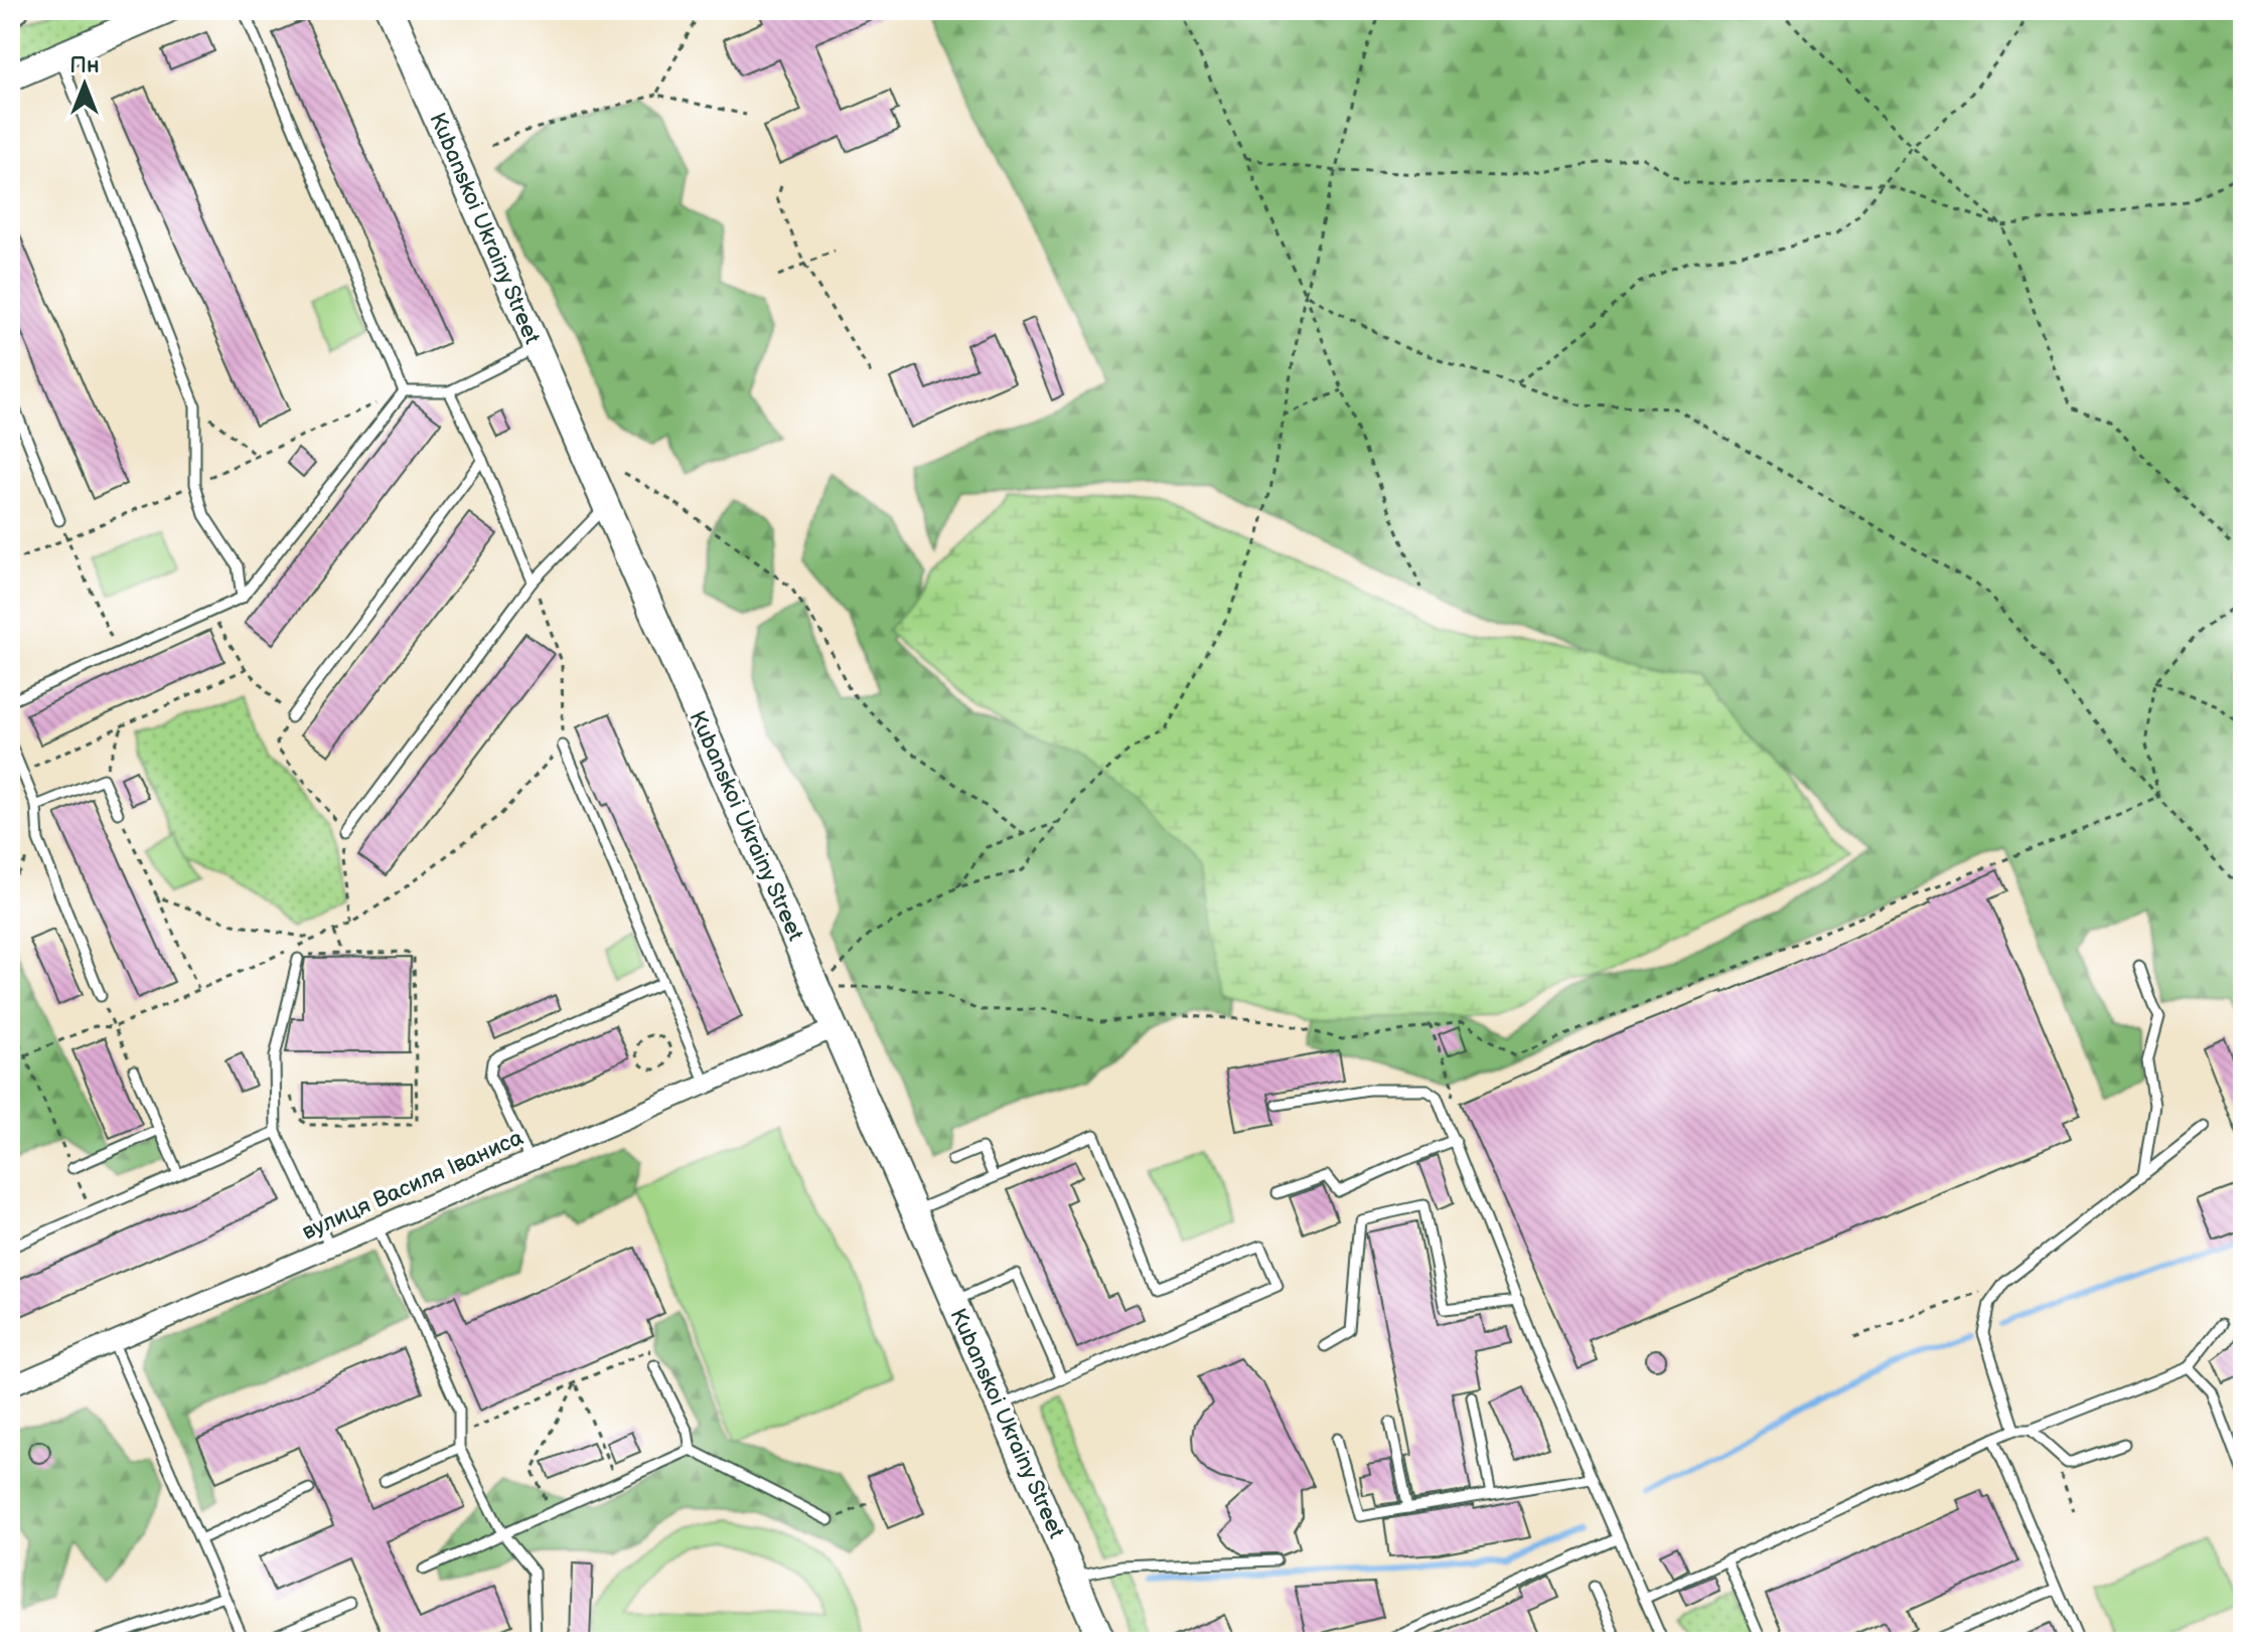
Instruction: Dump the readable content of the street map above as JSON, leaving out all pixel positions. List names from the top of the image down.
{
  "streets": {
    "street": ["Kubanskoi Ukrainy Street", "вулиця Василя Іваниса"]
  },
  "crossings": [
    ["Kubanskoi Ukrainy Street", "вулиця Василя Іваниса"]
  ],
  "north": "top"
}
